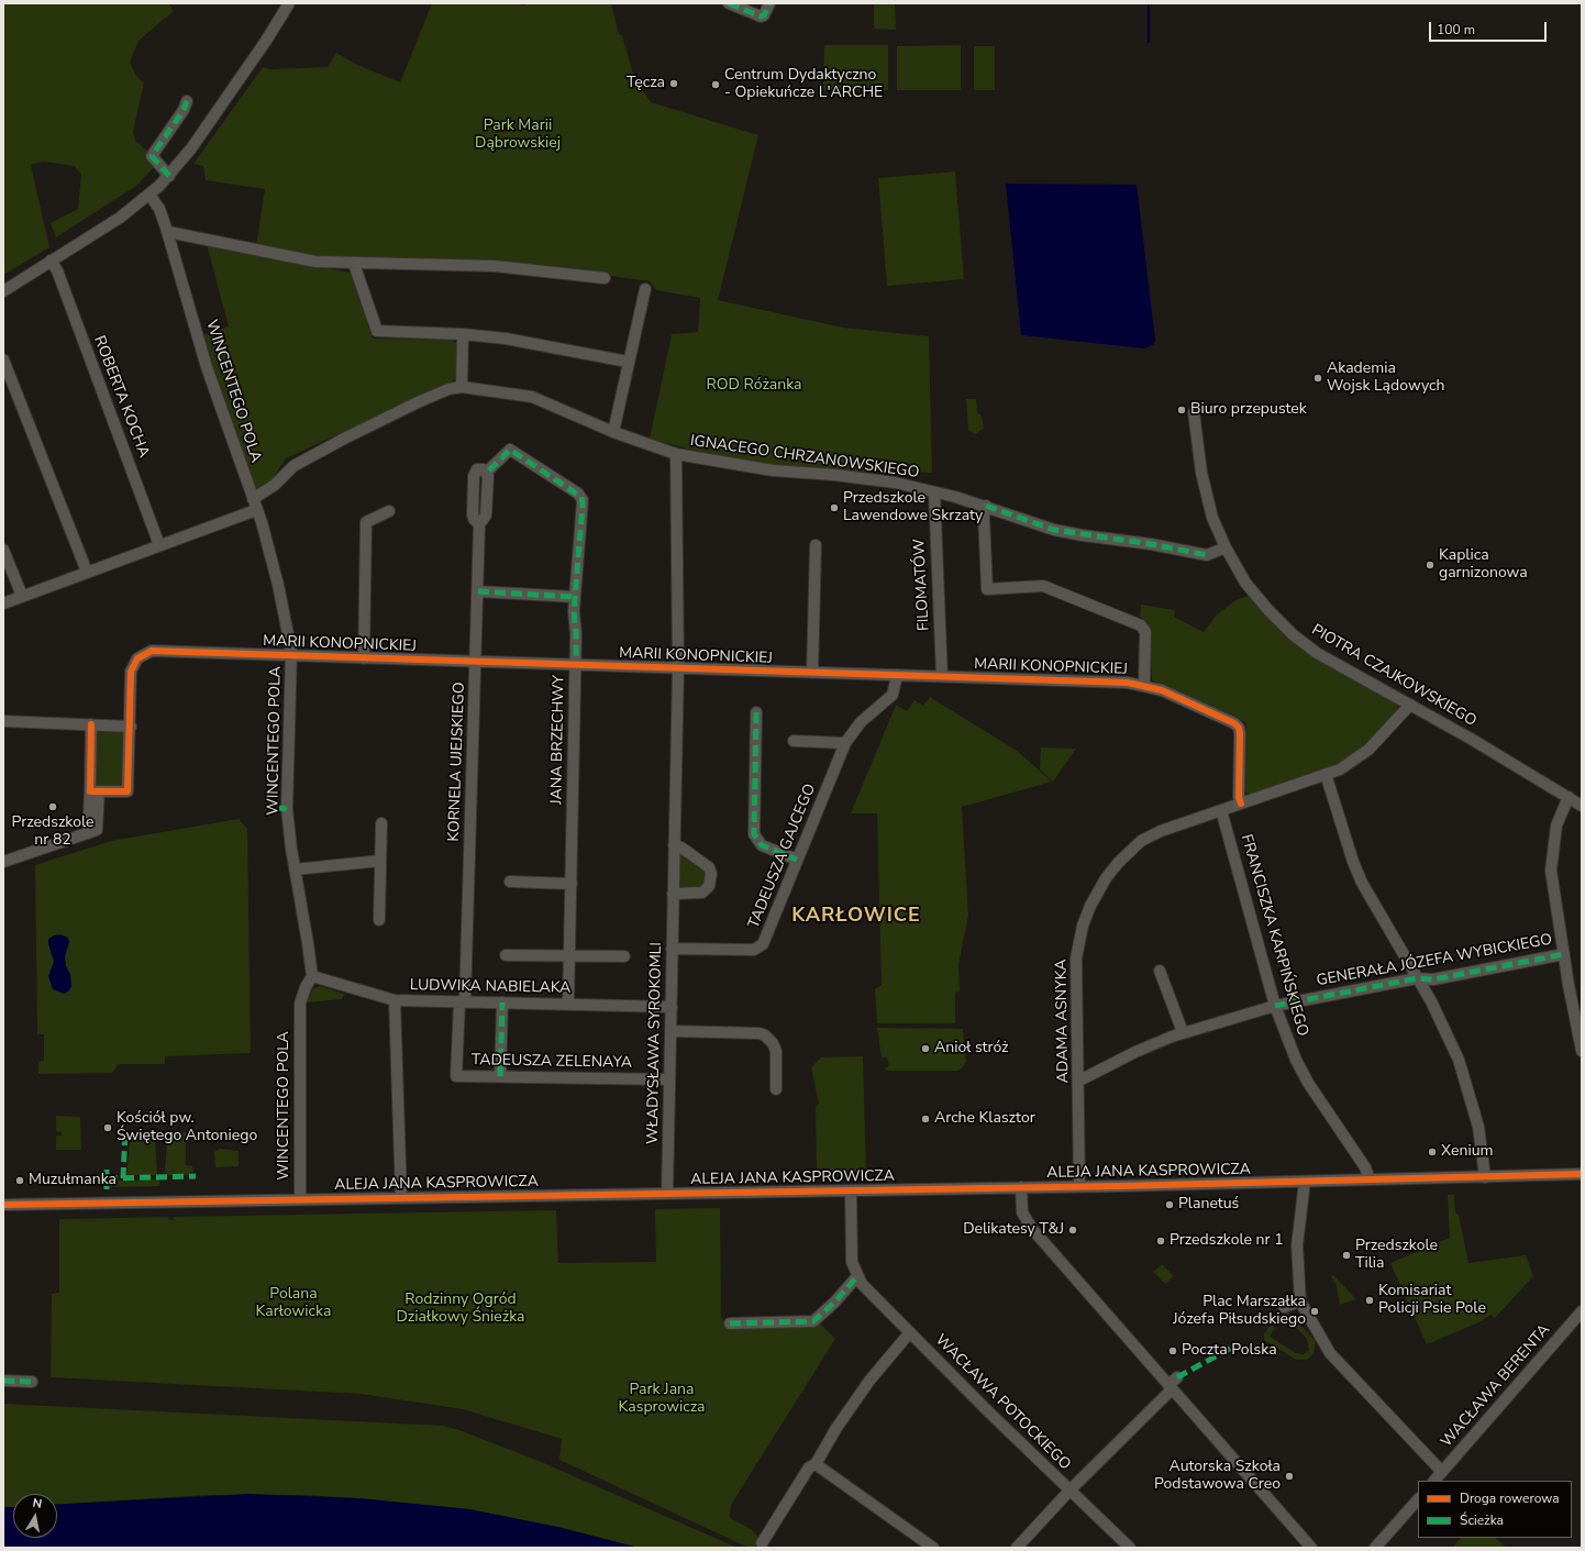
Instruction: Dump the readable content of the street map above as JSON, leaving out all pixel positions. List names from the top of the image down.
{
  "streets": {
    "street": [
      "WINCENTEGO POLA",
      "ROBERTA KOCHA",
      "IGNACEGO CHRZANOWSKIEGO",
      "FILOMATÓW",
      "MARII KONOPNICKIEJ",
      "PIOTRA CZAJKOWSKIEGO",
      "JANA BRZECHWY",
      "KORNELA UJEJSKIEGO",
      "TADEUSZA GAJCEGO",
      "FRANCISZKA KARPIŃSKIEGO",
      "GENERAŁA JÓZEFA WYBICKIEGO",
      "LUDWIKA NABIELAKA",
      "ADAMA ASNYKA",
      "WŁADYSŁAWA SYROKOMLI",
      "TADEUSZA ZELENAYA",
      "ALEJA JANA KASPROWICZA",
      "WACŁAWA BERENTA",
      "WACŁAWA POTOCKIEGO"
    ]
  },
  "crossings": [
    ["WINCENTEGO POLA", "IGNACEGO CHRZANOWSKIEGO"],
    ["WINCENTEGO POLA", "MARII KONOPNICKIEJ"],
    ["WINCENTEGO POLA", "LUDWIKA NABIELAKA"],
    ["WINCENTEGO POLA", "ALEJA JANA KASPROWICZA"],
    ["ROBERTA KOCHA", "IGNACEGO CHRZANOWSKIEGO"],
    ["IGNACEGO CHRZANOWSKIEGO", "FILOMATÓW"],
    ["IGNACEGO CHRZANOWSKIEGO", "PIOTRA CZAJKOWSKIEGO"],
    ["IGNACEGO CHRZANOWSKIEGO", "WŁADYSŁAWA SYROKOMLI"],
    ["FILOMATÓW", "MARII KONOPNICKIEJ"],
    ["MARII KONOPNICKIEJ", "JANA BRZECHWY"],
    ["MARII KONOPNICKIEJ", "KORNELA UJEJSKIEGO"],
    ["MARII KONOPNICKIEJ", "TADEUSZA GAJCEGO"],
    ["MARII KONOPNICKIEJ", "ADAMA ASNYKA"],
    ["MARII KONOPNICKIEJ", "WŁADYSŁAWA SYROKOMLI"],
    ["PIOTRA CZAJKOWSKIEGO", "ADAMA ASNYKA"],
    ["JANA BRZECHWY", "KORNELA UJEJSKIEGO"],
    ["JANA BRZECHWY", "LUDWIKA NABIELAKA"],
    ["KORNELA UJEJSKIEGO", "LUDWIKA NABIELAKA"],
    ["KORNELA UJEJSKIEGO", "TADEUSZA ZELENAYA"],
    ["TADEUSZA GAJCEGO", "WŁADYSŁAWA SYROKOMLI"],
    ["FRANCISZKA KARPIŃSKIEGO", "GENERAŁA JÓZEFA WYBICKIEGO"],
    ["FRANCISZKA KARPIŃSKIEGO", "ADAMA ASNYKA"],
    ["FRANCISZKA KARPIŃSKIEGO", "ALEJA JANA KASPROWICZA"],
    ["GENERAŁA JÓZEFA WYBICKIEGO", "ADAMA ASNYKA"],
    ["LUDWIKA NABIELAKA", "WŁADYSŁAWA SYROKOMLI"],
    ["LUDWIKA NABIELAKA", "TADEUSZA ZELENAYA"],
    ["ADAMA ASNYKA", "ALEJA JANA KASPROWICZA"],
    ["WŁADYSŁAWA SYROKOMLI", "TADEUSZA ZELENAYA"],
    ["WŁADYSŁAWA SYROKOMLI", "ALEJA JANA KASPROWICZA"],
    ["ALEJA JANA KASPROWICZA", "WACŁAWA POTOCKIEGO"]
  ],
  "districts": ["KARŁOWICE"],
  "parks": [
    "Park Marii Dąbrowskiej",
    "ROD Różanka",
    "Polana Karłowicka",
    "Rodzinny Ogród Działkowy Śnieżka",
    "Park Jana Kasprowicza"
  ],
  "places": [
    "Tęcza",
    "Centrum Dydaktyczno - Opiekuńcze L'ARCHE",
    "Akademia Wojsk Lądowych",
    "Biuro przepustek",
    "Przedszkole Lawendowe Skrzaty",
    "Kaplica garnizonowa",
    "Przedszkole nr 82",
    "Anioł stróż",
    "Arche Klasztor",
    "Kościół pw. Świętego Antoniego",
    "Xenium",
    "Muzułmanka",
    "Planetuś",
    "Delikatesy T&J",
    "Przedszkole nr 1",
    "Przedszkole Tilia",
    "Komisariat Policji Psie Pole",
    "Plac Marszałka Józefa Piłsudskiego",
    "Poczta Polska",
    "Autorska Szkoła Podstawowa Creo"
  ],
  "legend": ["Droga rowerowa", "Ścieżka"],
  "scale_bar": "100 m",
  "north": "top"
}
